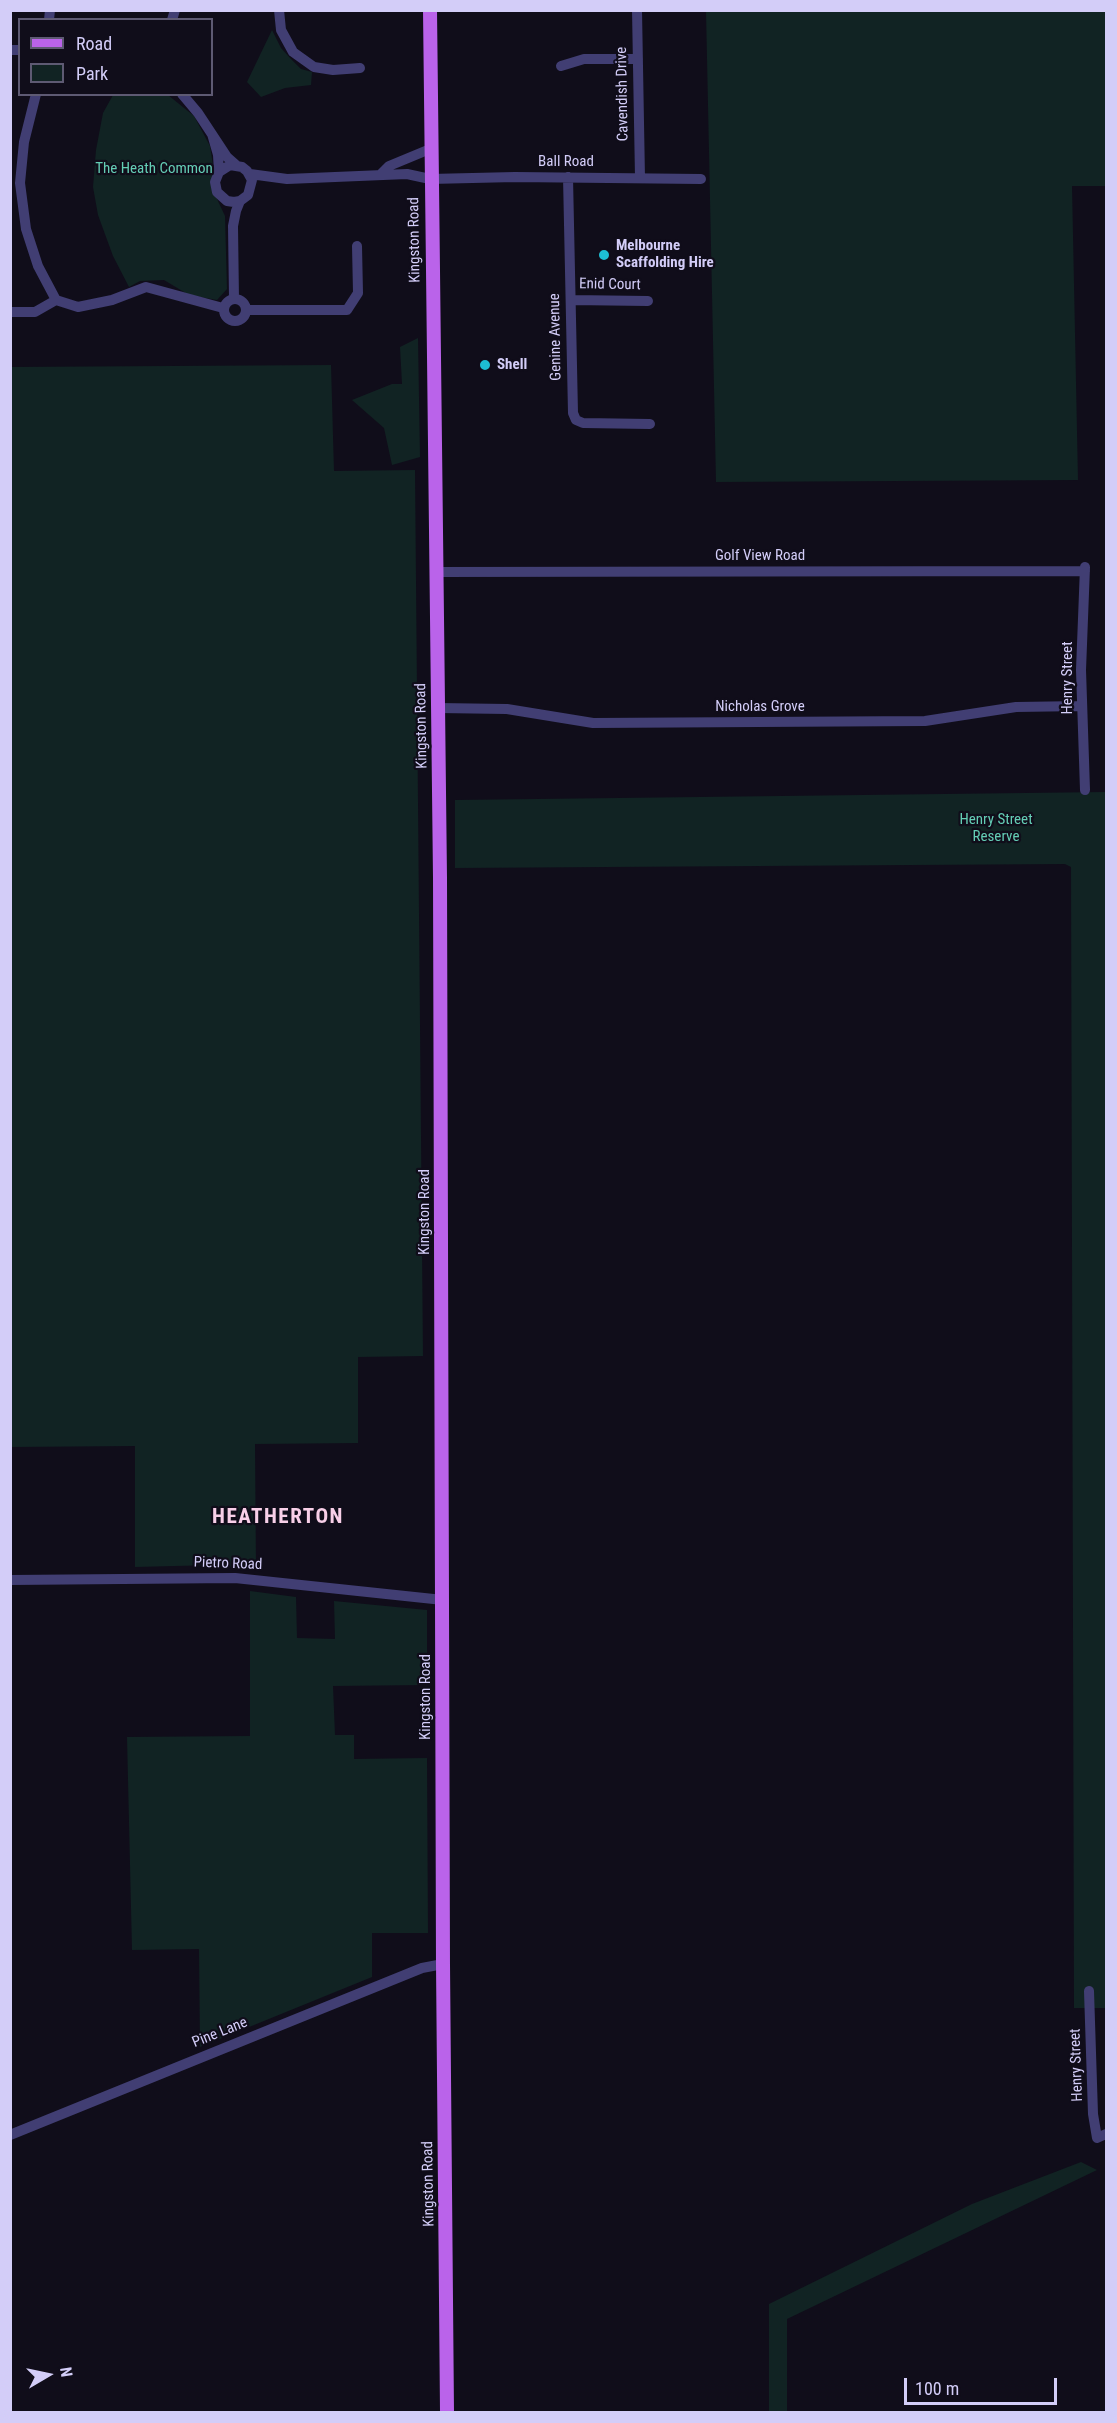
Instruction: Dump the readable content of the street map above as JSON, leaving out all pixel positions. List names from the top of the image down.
{
  "streets": {
    "main road": ["Kingston Road"],
    "street": [
      "Cavendish Drive",
      "Ball Road",
      "Enid Court",
      "Genine Avenue",
      "Golf View Road",
      "Henry Street",
      "Nicholas Grove",
      "Pietro Road",
      "Pine Lane"
    ]
  },
  "crossings": [
    ["Cavendish Drive", "Ball Road"],
    ["Ball Road", "Kingston Road"],
    ["Ball Road", "Genine Avenue"],
    ["Kingston Road", "Golf View Road"],
    ["Kingston Road", "Nicholas Grove"],
    ["Kingston Road", "Pietro Road"],
    ["Kingston Road", "Pine Lane"],
    ["Enid Court", "Genine Avenue"],
    ["Golf View Road", "Henry Street"],
    ["Henry Street", "Nicholas Grove"]
  ],
  "districts": ["HEATHERTON"],
  "parks": ["The Heath Common", "Henry Street Reserve"],
  "places": ["Melbourne Scaffolding Hire", "Shell"],
  "legend": ["Road", "Park"],
  "scale_bar": "100 m",
  "north": "right"
}
